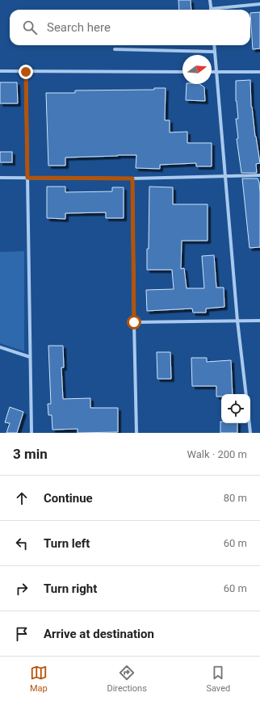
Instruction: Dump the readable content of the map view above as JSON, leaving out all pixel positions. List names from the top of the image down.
{
  "north": "right",
  "page": {
    "search": "Search here",
    "heading": ["3 min", "Walk · 200 m"],
    "list": [
      ["Continue", "80 m"],
      ["Turn left", "60 m"],
      ["Turn right", "60 m"],
      "Arrive at destination"
    ],
    "nav": ["Map", "Directions", "Saved"]
  }
}
